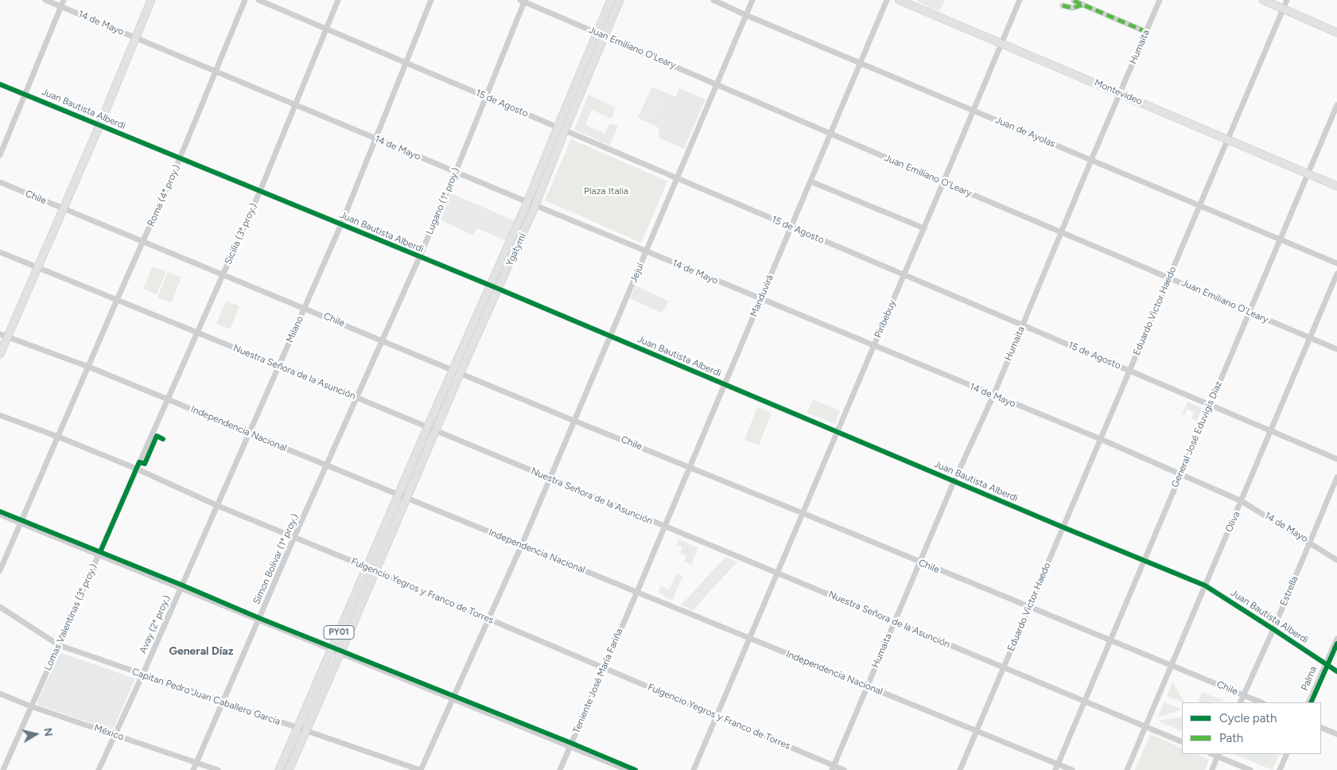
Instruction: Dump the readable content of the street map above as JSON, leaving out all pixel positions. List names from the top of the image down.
{
  "streets": {
    "main road": ["Montevideo", "Ygatymí", "PY01"],
    "street": [
      "14 de Mayo",
      "Humaita",
      "Juan Emiliano O'Leary",
      "15 de Agosto",
      "Juan Bautista Alberdi",
      "Juan de Ayolas",
      "Roma (4ª proy.)",
      "Chile",
      "Lugano (1ª proy.)",
      "Sicilia (3ª proy.)",
      "Jejuí",
      "Manduvirá",
      "Eduardo Victor Haedo",
      "Piribebuy",
      "Milano",
      "Nuestra Señora de la Asunción",
      "Independencia Nacional",
      "General José Eduvigis Díaz",
      "Oliva",
      "Simon Bolivar (1ª proy.)",
      "Fulgencio Yegros y Franco de Torres",
      "Estrella",
      "Lomas Valentinas (3ª proy.)",
      "Avay (2ª proy.)",
      "Palma",
      "Teniente José María Fariña",
      "Capitan Pedro Juan Caballero Garcia",
      "México"
    ]
  },
  "crossings": [
    ["14 de Mayo", "Humaita"],
    ["14 de Mayo", "Roma (4ª proy.)"],
    ["14 de Mayo", "Lugano (1ª proy.)"],
    ["14 de Mayo", "Sicilia (3ª proy.)"],
    ["14 de Mayo", "Ygatymí"],
    ["14 de Mayo", "Jejuí"],
    ["14 de Mayo", "Manduvirá"],
    ["14 de Mayo", "Eduardo Victor Haedo"],
    ["14 de Mayo", "Piribebuy"],
    ["14 de Mayo", "Milano"],
    ["14 de Mayo", "General José Eduvigis Díaz"],
    ["14 de Mayo", "Oliva"],
    ["14 de Mayo", "Estrella"],
    ["Humaita", "Juan Emiliano O'Leary"],
    ["Humaita", "Montevideo"],
    ["Humaita", "15 de Agosto"],
    ["Humaita", "Juan Bautista Alberdi"],
    ["Humaita", "Juan de Ayolas"],
    ["Humaita", "Chile"],
    ["Humaita", "Nuestra Señora de la Asunción"],
    ["Humaita", "Independencia Nacional"],
    ["Humaita", "Fulgencio Yegros y Franco de Torres"],
    ["Juan Emiliano O'Leary", "Lugano (1ª proy.)"],
    ["Juan Emiliano O'Leary", "Ygatymí"],
    ["Juan Emiliano O'Leary", "Jejuí"],
    ["Juan Emiliano O'Leary", "Manduvirá"],
    ["Juan Emiliano O'Leary", "Eduardo Victor Haedo"],
    ["Juan Emiliano O'Leary", "Piribebuy"],
    ["Juan Emiliano O'Leary", "General José Eduvigis Díaz"],
    ["Juan Emiliano O'Leary", "Oliva"],
    ["Montevideo", "Eduardo Victor Haedo"],
    ["Montevideo", "Piribebuy"],
    ["Montevideo", "General José Eduvigis Díaz"],
    ["15 de Agosto", "Lugano (1ª proy.)"],
    ["15 de Agosto", "Sicilia (3ª proy.)"],
    ["15 de Agosto", "Ygatymí"],
    ["15 de Agosto", "Jejuí"],
    ["15 de Agosto", "Manduvirá"],
    ["15 de Agosto", "Eduardo Victor Haedo"],
    ["15 de Agosto", "Piribebuy"],
    ["15 de Agosto", "Milano"],
    ["15 de Agosto", "General José Eduvigis Díaz"],
    ["15 de Agosto", "Oliva"],
    ["Juan Bautista Alberdi", "Roma (4ª proy.)"],
    ["Juan Bautista Alberdi", "Lugano (1ª proy.)"],
    ["Juan Bautista Alberdi", "Sicilia (3ª proy.)"],
    ["Juan Bautista Alberdi", "Ygatymí"],
    ["Juan Bautista Alberdi", "Jejuí"],
    ["Juan Bautista Alberdi", "Manduvirá"],
    ["Juan Bautista Alberdi", "Eduardo Victor Haedo"],
    ["Juan Bautista Alberdi", "Piribebuy"],
    ["Juan Bautista Alberdi", "Milano"],
    ["Juan Bautista Alberdi", "General José Eduvigis Díaz"],
    ["Juan Bautista Alberdi", "Oliva"],
    ["Juan Bautista Alberdi", "Estrella"],
    ["Juan Bautista Alberdi", "Palma"],
    ["Juan de Ayolas", "Jejuí"],
    ["Juan de Ayolas", "Manduvirá"],
    ["Juan de Ayolas", "Eduardo Victor Haedo"],
    ["Juan de Ayolas", "Piribebuy"],
    ["Juan de Ayolas", "General José Eduvigis Díaz"],
    ["Roma (4ª proy.)", "Chile"],
    ["Roma (4ª proy.)", "Nuestra Señora de la Asunción"],
    ["Roma (4ª proy.)", "Independencia Nacional"],
    ["Roma (4ª proy.)", "Fulgencio Yegros y Franco de Torres"],
    ["Chile", "Lugano (1ª proy.)"],
    ["Chile", "Sicilia (3ª proy.)"],
    ["Chile", "Ygatymí"],
    ["Chile", "Jejuí"],
    ["Chile", "Manduvirá"],
    ["Chile", "Eduardo Victor Haedo"],
    ["Chile", "Piribebuy"],
    ["Chile", "Milano"],
    ["Chile", "General José Eduvigis Díaz"],
    ["Chile", "Oliva"],
    ["Chile", "Estrella"],
    ["Lugano (1ª proy.)", "Nuestra Señora de la Asunción"],
    ["Lugano (1ª proy.)", "Independencia Nacional"],
    ["Lugano (1ª proy.)", "Simon Bolivar (1ª proy.)"],
    ["Sicilia (3ª proy.)", "Nuestra Señora de la Asunción"],
    ["Sicilia (3ª proy.)", "Independencia Nacional"],
    ["Sicilia (3ª proy.)", "Lomas Valentinas (3ª proy.)"],
    ["Ygatymí", "Nuestra Señora de la Asunción"],
    ["Ygatymí", "Independencia Nacional"],
    ["Ygatymí", "PY01"],
    ["Jejuí", "Nuestra Señora de la Asunción"],
    ["Jejuí", "Independencia Nacional"],
    ["Jejuí", "Fulgencio Yegros y Franco de Torres"],
    ["Jejuí", "Capitan Pedro Juan Caballero Garcia"],
    ["Manduvirá", "Nuestra Señora de la Asunción"],
    ["Manduvirá", "Independencia Nacional"],
    ["Manduvirá", "Teniente José María Fariña"],
    ["Eduardo Victor Haedo", "Nuestra Señora de la Asunción"],
    ["Eduardo Victor Haedo", "Independencia Nacional"],
    ["Piribebuy", "Nuestra Señora de la Asunción"],
    ["Piribebuy", "Independencia Nacional"],
    ["Piribebuy", "Fulgencio Yegros y Franco de Torres"],
    ["Milano", "Nuestra Señora de la Asunción"],
    ["Milano", "Independencia Nacional"],
    ["Milano", "Avay (2ª proy.)"],
    ["Nuestra Señora de la Asunción", "General José Eduvigis Díaz"],
    ["Nuestra Señora de la Asunción", "Oliva"],
    ["Independencia Nacional", "General José Eduvigis Díaz"],
    ["Independencia Nacional", "Simon Bolivar (1ª proy.)"],
    ["Independencia Nacional", "Lomas Valentinas (3ª proy.)"],
    ["Independencia Nacional", "Avay (2ª proy.)"],
    ["Independencia Nacional", "PY01"],
    ["Independencia Nacional", "Teniente José María Fariña"],
    ["Simon Bolivar (1ª proy.)", "Fulgencio Yegros y Franco de Torres"],
    ["Simon Bolivar (1ª proy.)", "Capitan Pedro Juan Caballero Garcia"],
    ["Simon Bolivar (1ª proy.)", "México"],
    ["Fulgencio Yegros y Franco de Torres", "Lomas Valentinas (3ª proy.)"],
    ["Fulgencio Yegros y Franco de Torres", "Avay (2ª proy.)"],
    ["Fulgencio Yegros y Franco de Torres", "PY01"],
    ["Fulgencio Yegros y Franco de Torres", "Teniente José María Fariña"],
    ["Lomas Valentinas (3ª proy.)", "Capitan Pedro Juan Caballero Garcia"],
    ["Lomas Valentinas (3ª proy.)", "México"],
    ["Avay (2ª proy.)", "Capitan Pedro Juan Caballero Garcia"],
    ["Avay (2ª proy.)", "México"],
    ["PY01", "Capitan Pedro Juan Caballero Garcia"]
  ],
  "districts": ["General Díaz"],
  "parks": ["Plaza Italia"],
  "legend": ["Cycle path", "Path"],
  "north": "right"
}
